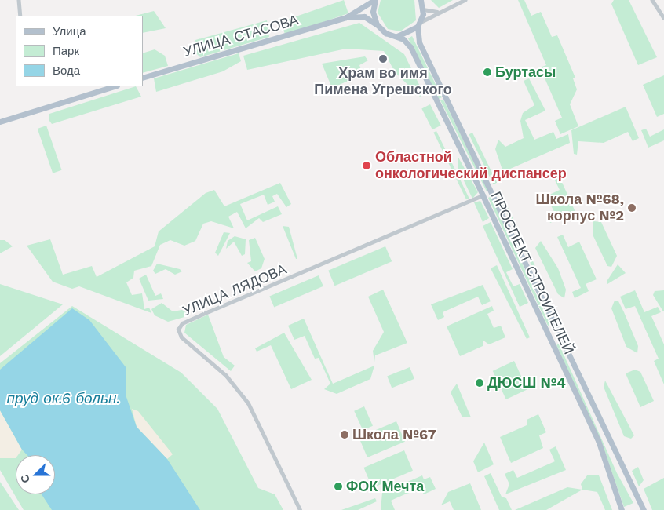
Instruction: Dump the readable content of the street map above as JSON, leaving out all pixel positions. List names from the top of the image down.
{
  "streets": {
    "main road": ["УЛИЦА СТАСОВА", "ПРОСПЕКТ СТРОИТЕЛЕЙ"],
    "street": ["УЛИЦА ЛЯДОВА"]
  },
  "crossings": [
    ["УЛИЦА СТАСОВА", "ПРОСПЕКТ СТРОИТЕЛЕЙ"],
    ["ПРОСПЕКТ СТРОИТЕЛЕЙ", "УЛИЦА ЛЯДОВА"]
  ],
  "water": ["пруд ок.6 больн."],
  "places": [
    "Храм во имя Пимена Угрешского",
    "Буртасы",
    "Областной онкологический диспансер",
    "Школа №68, корпус №2",
    "ДЮСШ №4",
    "Школа №67",
    "ФОК Мечта"
  ],
  "legend": ["Улица", "Парк", "Вода"],
  "north": "left"
}
